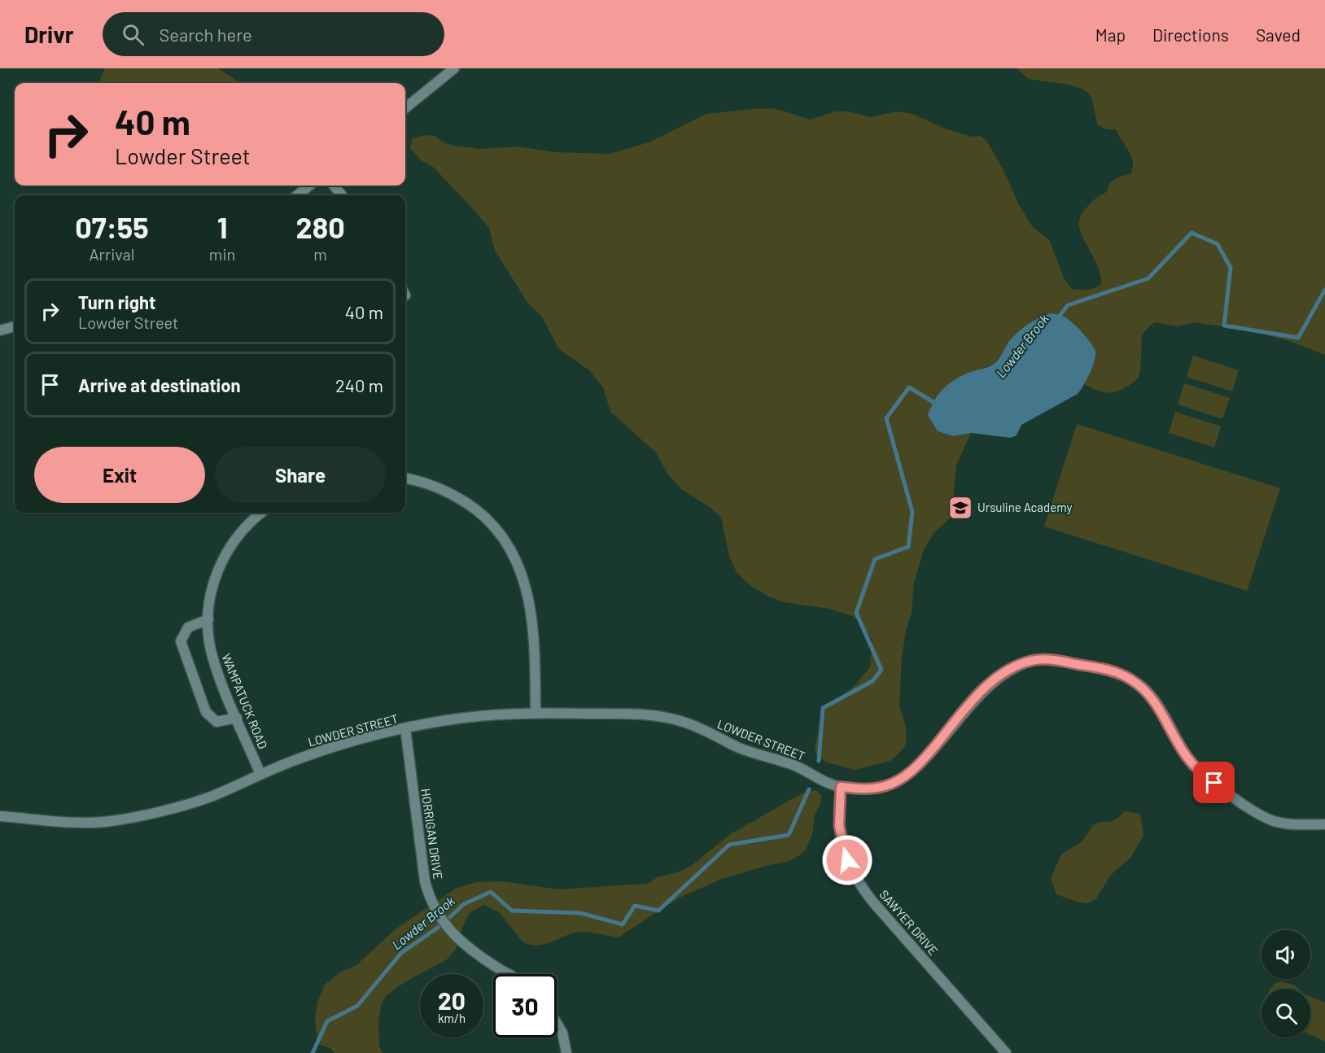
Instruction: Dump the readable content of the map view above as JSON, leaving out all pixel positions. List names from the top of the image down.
{
  "streets": {
    "street": [
      "WAMPATUCK ROAD",
      "LOWDER STREET",
      "HORRIGAN DRIVE",
      "SAWYER DRIVE"
    ]
  },
  "crossings": [
    ["WAMPATUCK ROAD", "LOWDER STREET"],
    ["LOWDER STREET", "HORRIGAN DRIVE"],
    ["LOWDER STREET", "SAWYER DRIVE"]
  ],
  "water": ["Lowder Brook"],
  "places": {
    "school or university": ["Ursuline Academy"]
  },
  "page": {
    "header": "Drivr",
    "search": "Search here",
    "nav": ["Map", "Directions", "Saved"],
    "turn": ["40 m", "Lowder Street"],
    "eta": [
      "07:55",
      "Arrival",
      "1",
      "min",
      "280",
      "m"
    ],
    "list": [
      {
        "name": "Turn right",
        "note": "Lowder Street",
        "value": "40 m"
      },
      {
        "name": "Arrive at destination",
        "value": "240 m"
      }
    ],
    "buttons": ["Exit", "Share"],
    "speed": "20 km/h",
    "limit": "30"
  }
}
